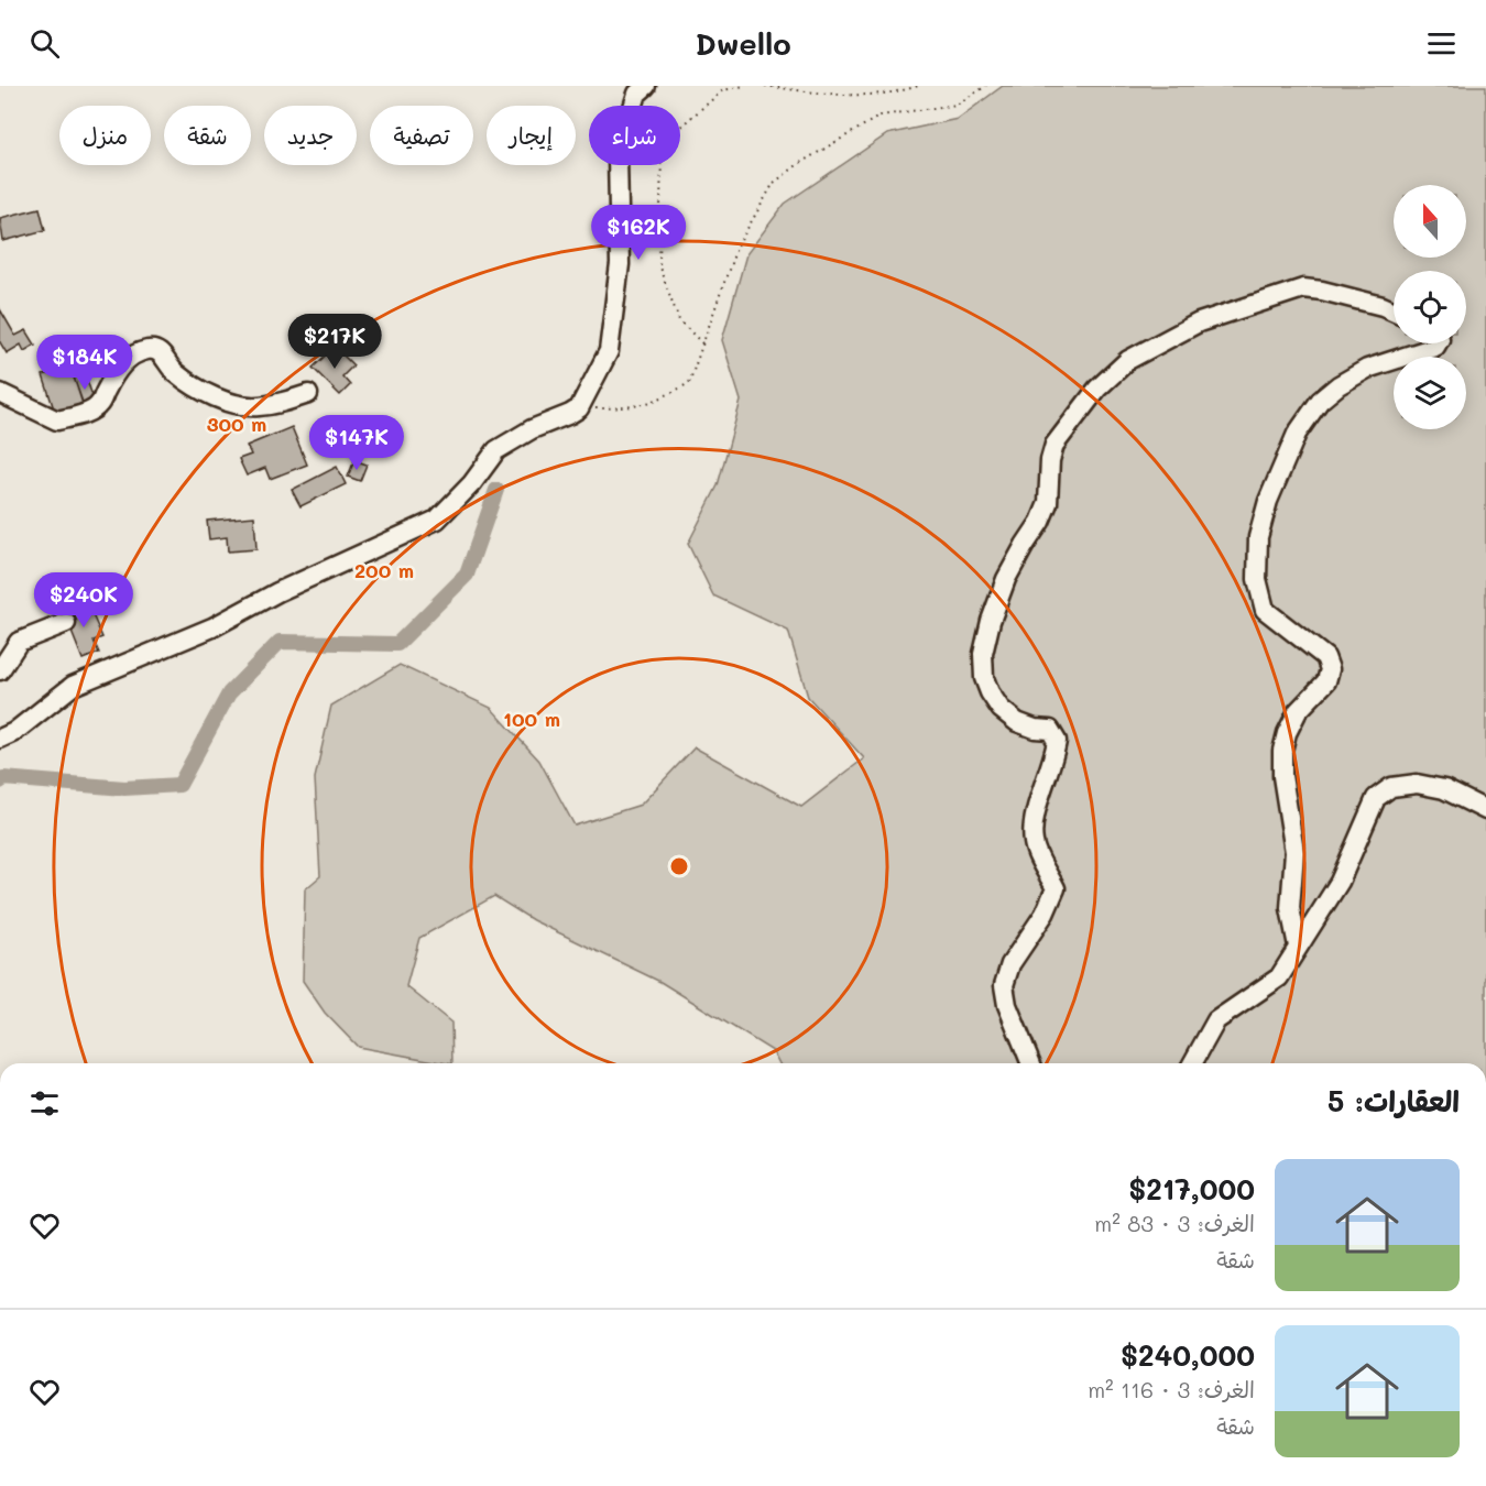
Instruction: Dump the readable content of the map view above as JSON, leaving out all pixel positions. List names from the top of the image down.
{
  "north": "top",
  "page": {
    "header": "Dwello",
    "chip": [
      "شراء",
      "إيجار",
      "تصفية",
      "جديد",
      "شقة",
      "منزل"
    ],
    "price": [
      "$162K",
      "$217K",
      "$184K",
      "$147K",
      "$240K"
    ],
    "heading": "العقارات: 5",
    "list": [
      {
        "name": "$217,000",
        "note": "الغرف: 3 · 83 m² · شقة"
      },
      {
        "name": "$240,000",
        "note": "الغرف: 3 · 116 m² · شقة"
      }
    ]
  },
  "rings": ["300 m", "200 m", "100 m"]
}
